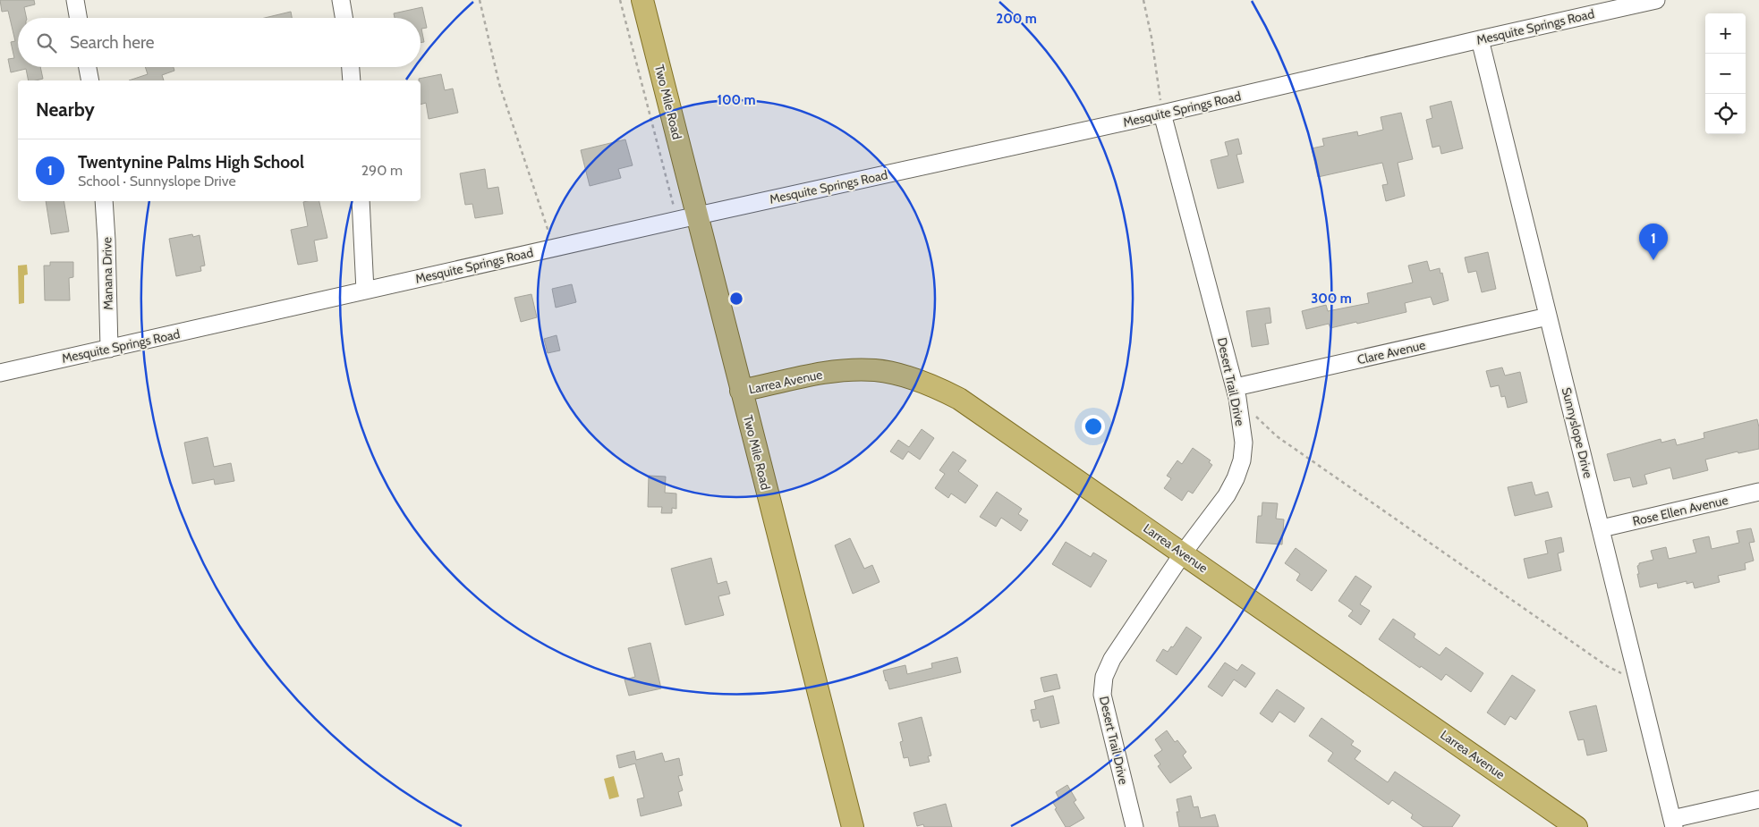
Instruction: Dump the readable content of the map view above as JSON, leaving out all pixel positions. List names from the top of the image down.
{
  "streets": {
    "main road": ["Two Mile Road", "Larrea Avenue"],
    "street": [
      "Mesquite Springs Road",
      "Manana Drive",
      "Clare Avenue",
      "Desert Trail Drive",
      "Sunnyslope Drive",
      "Rose Ellen Avenue"
    ]
  },
  "crossings": [
    ["Mesquite Springs Road", "Two Mile Road"],
    ["Mesquite Springs Road", "Manana Drive"],
    ["Mesquite Springs Road", "Desert Trail Drive"],
    ["Mesquite Springs Road", "Sunnyslope Drive"],
    ["Two Mile Road", "Larrea Avenue"],
    ["Clare Avenue", "Desert Trail Drive"],
    ["Clare Avenue", "Sunnyslope Drive"],
    ["Larrea Avenue", "Desert Trail Drive"],
    ["Sunnyslope Drive", "Rose Ellen Avenue"]
  ],
  "page": {
    "map_buttons": ["+", "−"],
    "search": "Search here",
    "heading": "Nearby",
    "list": [
      {
        "mark": "1",
        "name": "Twentynine Palms High School",
        "note": "School · Sunnyslope Drive",
        "value": "290 m"
      }
    ],
    "pins": "1"
  },
  "rings": ["200 m", "100 m", "300 m"]
}
